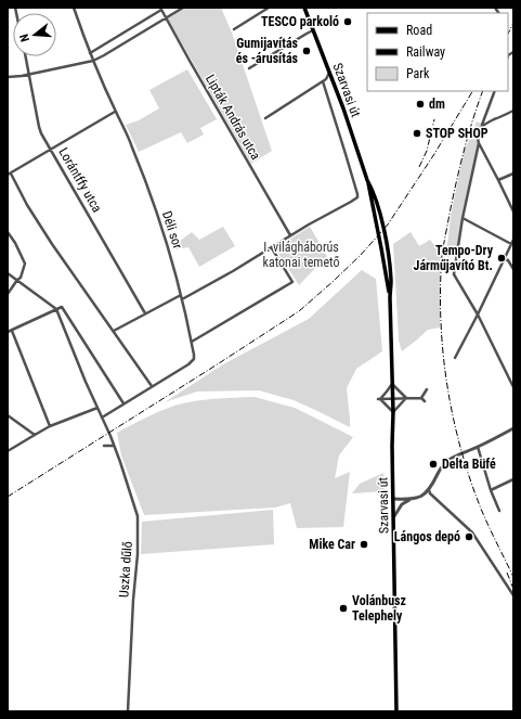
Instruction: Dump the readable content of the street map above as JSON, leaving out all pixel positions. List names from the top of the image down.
{
  "streets": {
    "main road": ["Szarvasi út"],
    "street": [
      "Lipták András utca",
      "Lorántffy utca",
      "Déli sor",
      "Uszka dűlő"
    ]
  },
  "parks": ["I. világháborús katonai temető"],
  "places": [
    "TESCO parkoló",
    "Gumijavítás és -árusítás",
    "dm",
    "STOP SHOP",
    "Tempo-Dry Járműjavító Bt.",
    "Delta Büfé",
    "Lángos depó",
    "Mike Car",
    "Volánbusz Telephely"
  ],
  "legend": ["Road", "Railway", "Park"],
  "north": "left"
}
